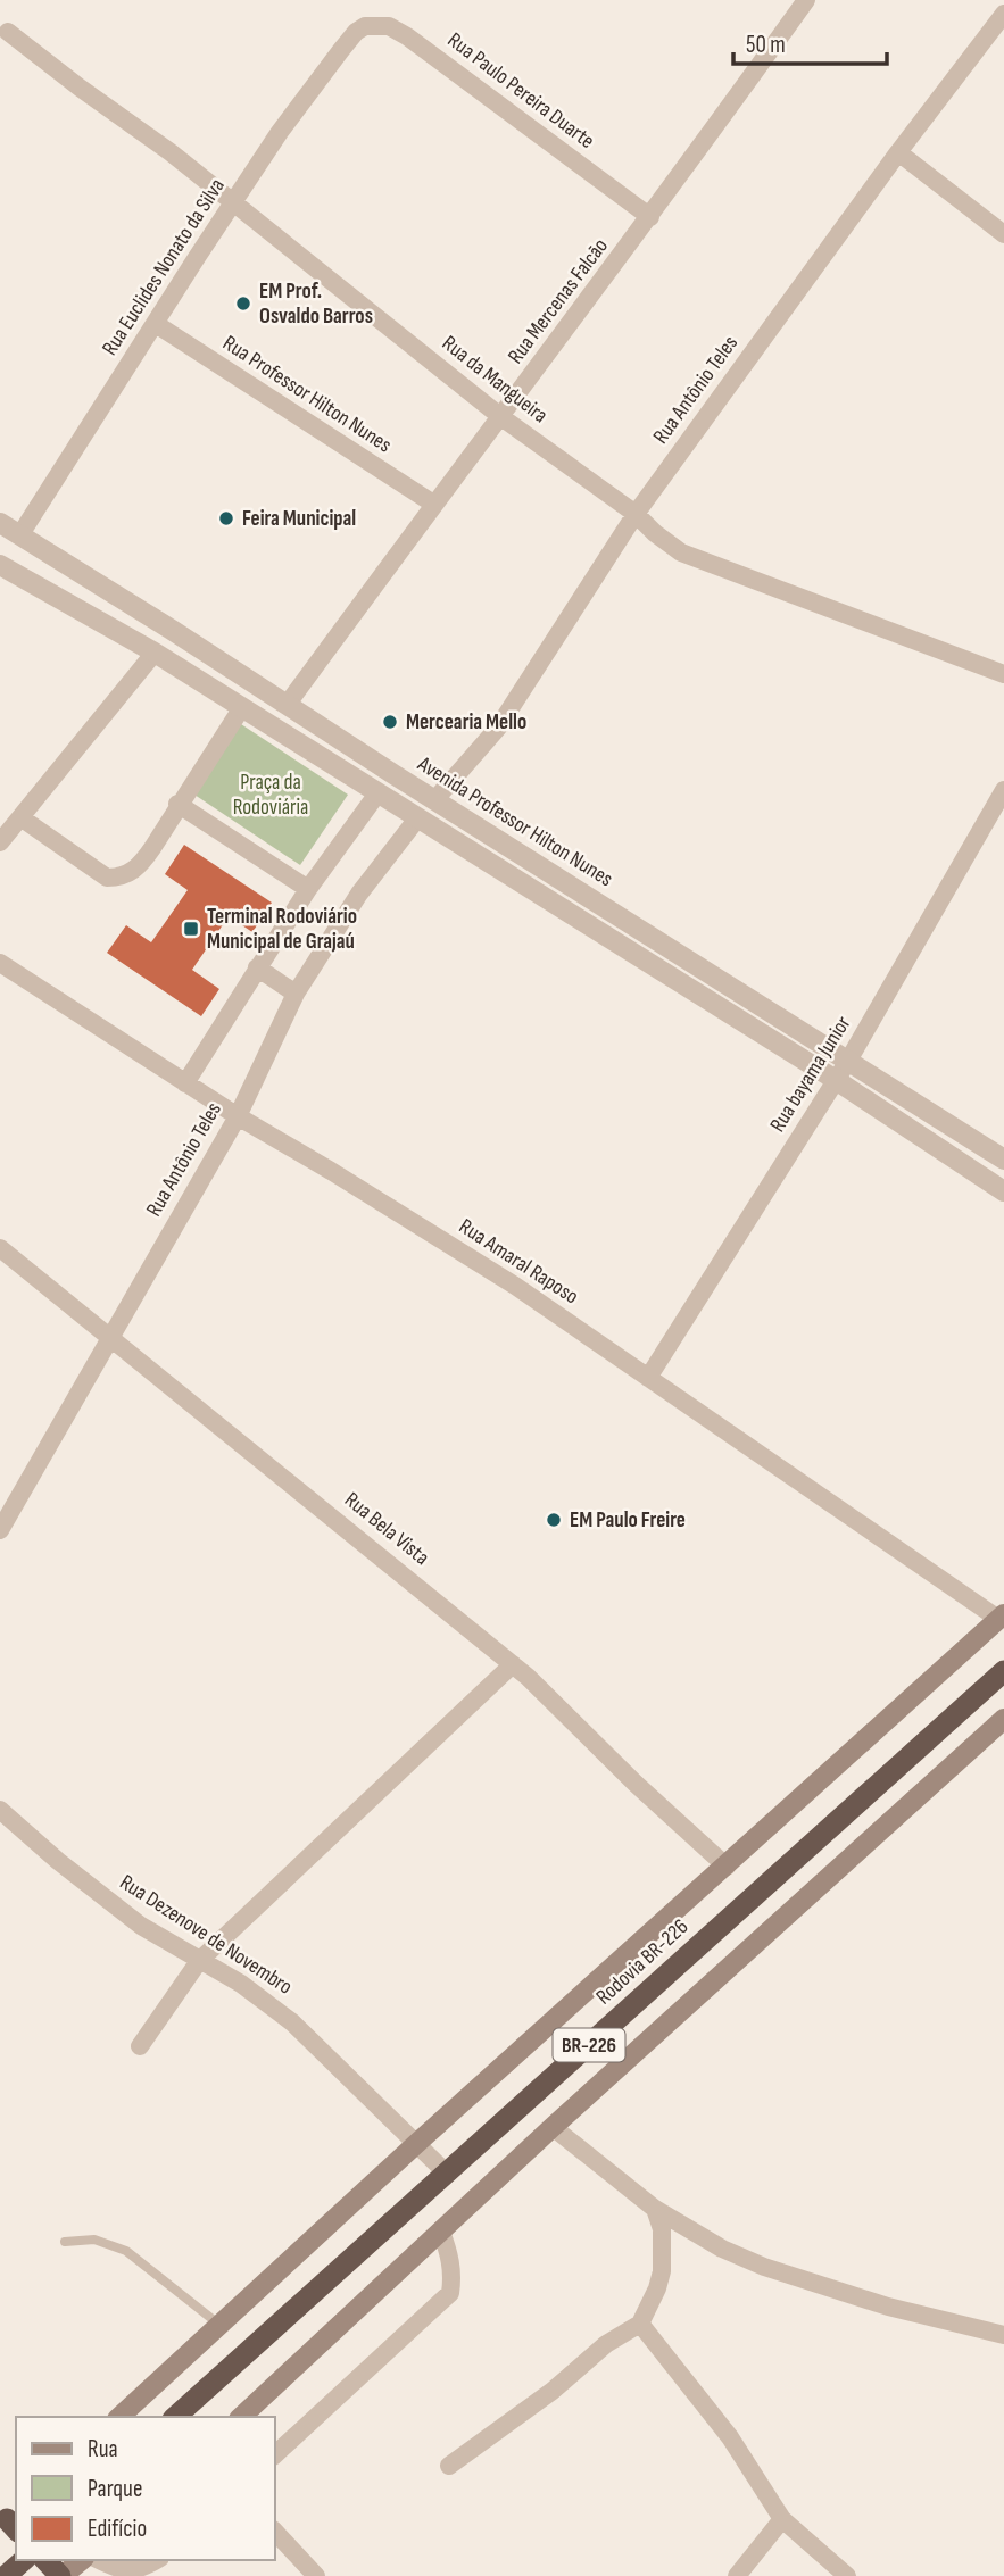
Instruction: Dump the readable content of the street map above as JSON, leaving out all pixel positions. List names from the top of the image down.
{
  "streets": {
    "highway": ["Rodovia BR-226", "BR-226"],
    "street": [
      "Rua Paulo Pereira Duarte",
      "Rua Euclides Nonato da Silva",
      "Rua Mercenas Falcão",
      "Rua da Mangueira",
      "Rua Antônio Teles",
      "Rua Professor Hilton Nunes",
      "Avenida Professor Hilton Nunes",
      "Rua bayama Junior",
      "Rua Amaral Raposo",
      "Rua Bela Vista",
      "Rua Dezenove de Novembro"
    ]
  },
  "crossings": [
    ["Rua Paulo Pereira Duarte", "Rua Euclides Nonato da Silva"],
    ["Rua Paulo Pereira Duarte", "Rua Mercenas Falcão"],
    ["Rua Euclides Nonato da Silva", "Rua da Mangueira"],
    ["Rua Euclides Nonato da Silva", "Rua Professor Hilton Nunes"],
    ["Rua Euclides Nonato da Silva", "Avenida Professor Hilton Nunes"],
    ["Rua Mercenas Falcão", "Rua da Mangueira"],
    ["Rua Mercenas Falcão", "Rua Professor Hilton Nunes"],
    ["Rua Mercenas Falcão", "Avenida Professor Hilton Nunes"],
    ["Rua da Mangueira", "Rua Antônio Teles"],
    ["Rua Antônio Teles", "Avenida Professor Hilton Nunes"],
    ["Rua Antônio Teles", "Rua Amaral Raposo"],
    ["Rua Antônio Teles", "Rua Bela Vista"],
    ["Avenida Professor Hilton Nunes", "Rua bayama Junior"],
    ["Rua bayama Junior", "Rua Amaral Raposo"],
    ["Rua Dezenove de Novembro", "Rodovia BR-226"]
  ],
  "parks": ["Praça da Rodoviária"],
  "places": {
    "other": [
      "EM Prof. Osvaldo Barros",
      "Feira Municipal",
      "Mercearia Mello",
      "EM Paulo Freire"
    ],
    "transit": ["Terminal Rodoviário Municipal de Grajaú"]
  },
  "legend": ["Rua", "Parque", "Edifício"],
  "scale_bar": "50 m"
}
